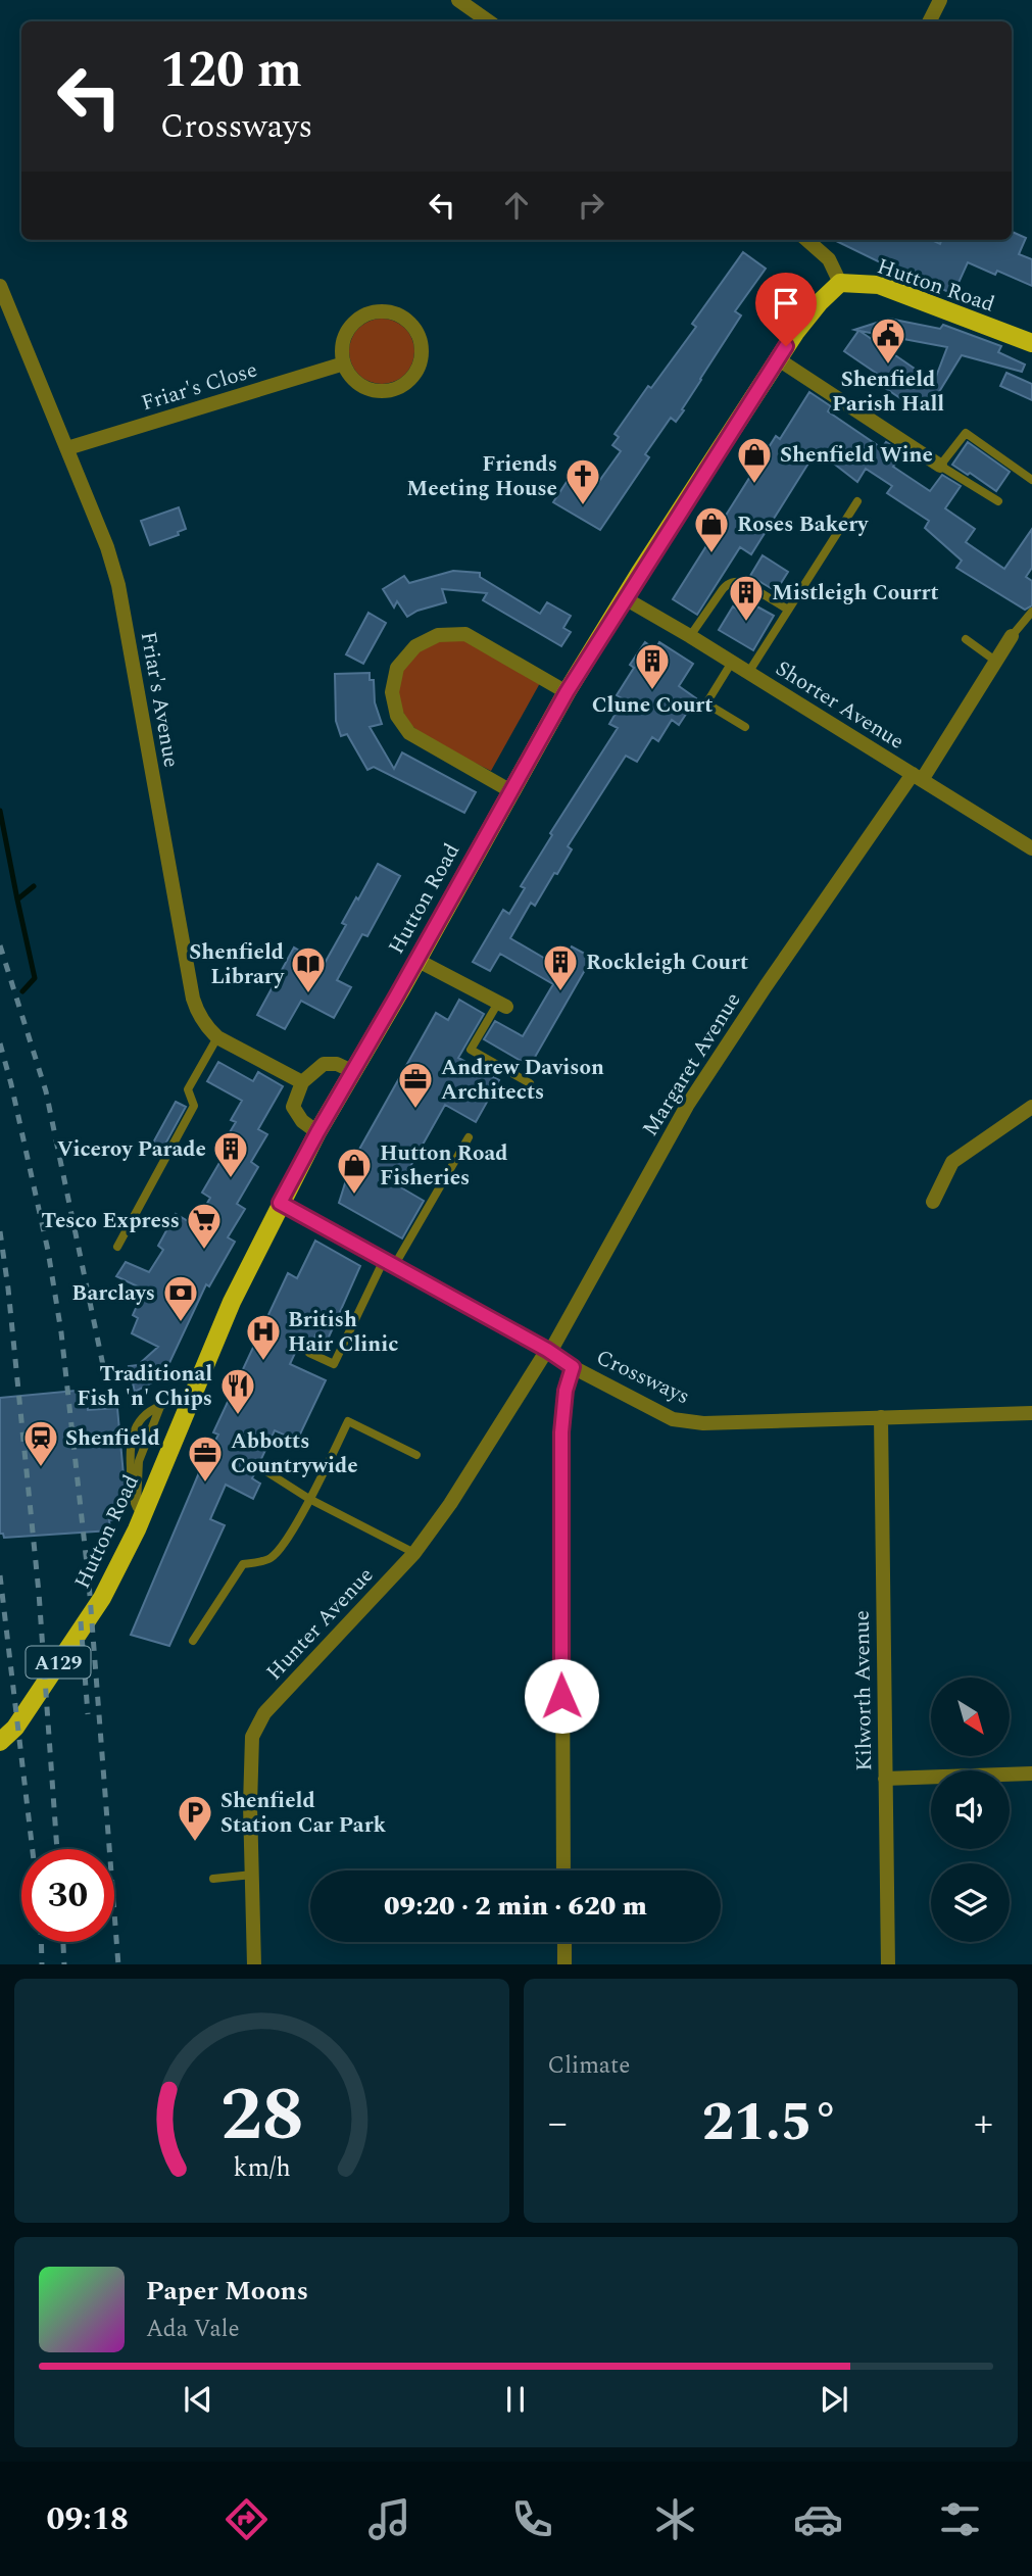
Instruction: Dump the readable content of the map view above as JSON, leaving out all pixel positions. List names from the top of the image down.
{
  "streets": {
    "main road": ["Hutton Road", "A129"],
    "street": [
      "Friar's Close",
      "Friar's Avenue",
      "Shorter Avenue",
      "Margaret Avenue",
      "Crossways",
      "Hunter Avenue",
      "Kilworth Avenue"
    ]
  },
  "crossings": [
    ["Hutton Road", "Shorter Avenue"],
    ["Hutton Road", "Crossways"],
    ["Friar's Close", "Friar's Avenue"],
    ["Shorter Avenue", "Margaret Avenue"],
    ["Margaret Avenue", "Crossways"],
    ["Margaret Avenue", "Hunter Avenue"],
    ["Crossways", "Hunter Avenue"],
    ["Crossways", "Kilworth Avenue"]
  ],
  "places": {
    "public building": ["Shenfield Parish Hall"],
    "shop": ["Shenfield Wine", "Roses Bakery", "Hutton Road Fisheries"],
    "church": ["Friends Meeting House"],
    "building": [
      "Mistleigh Courrt",
      "Clune Court",
      "Rockleigh Court",
      "Viceroy Parade"
    ],
    "library": ["Shenfield Library"],
    "office": ["Andrew Davison Architects", "Abbotts Countrywide"],
    "supermarket": ["Tesco Express"],
    "bank": ["Barclays"],
    "hospital": ["British Hair Clinic"],
    "restaurant": ["Traditional Fish 'n' Chips"],
    "station": ["Shenfield"],
    "parking": ["Shenfield Station Car Park"]
  },
  "north": "bottom right",
  "page": {
    "turn": ["120 m", "Crossways"],
    "limit": "30",
    "trip": "09:20 · 2 min · 620 m",
    "tile": "Climate",
    "heat": ["−", "21.5°", "+"],
    "song": ["Paper Moons", "Ada Vale"],
    "tabs": "09:18",
    "gauge": ["28", "km/h"]
  }
}
